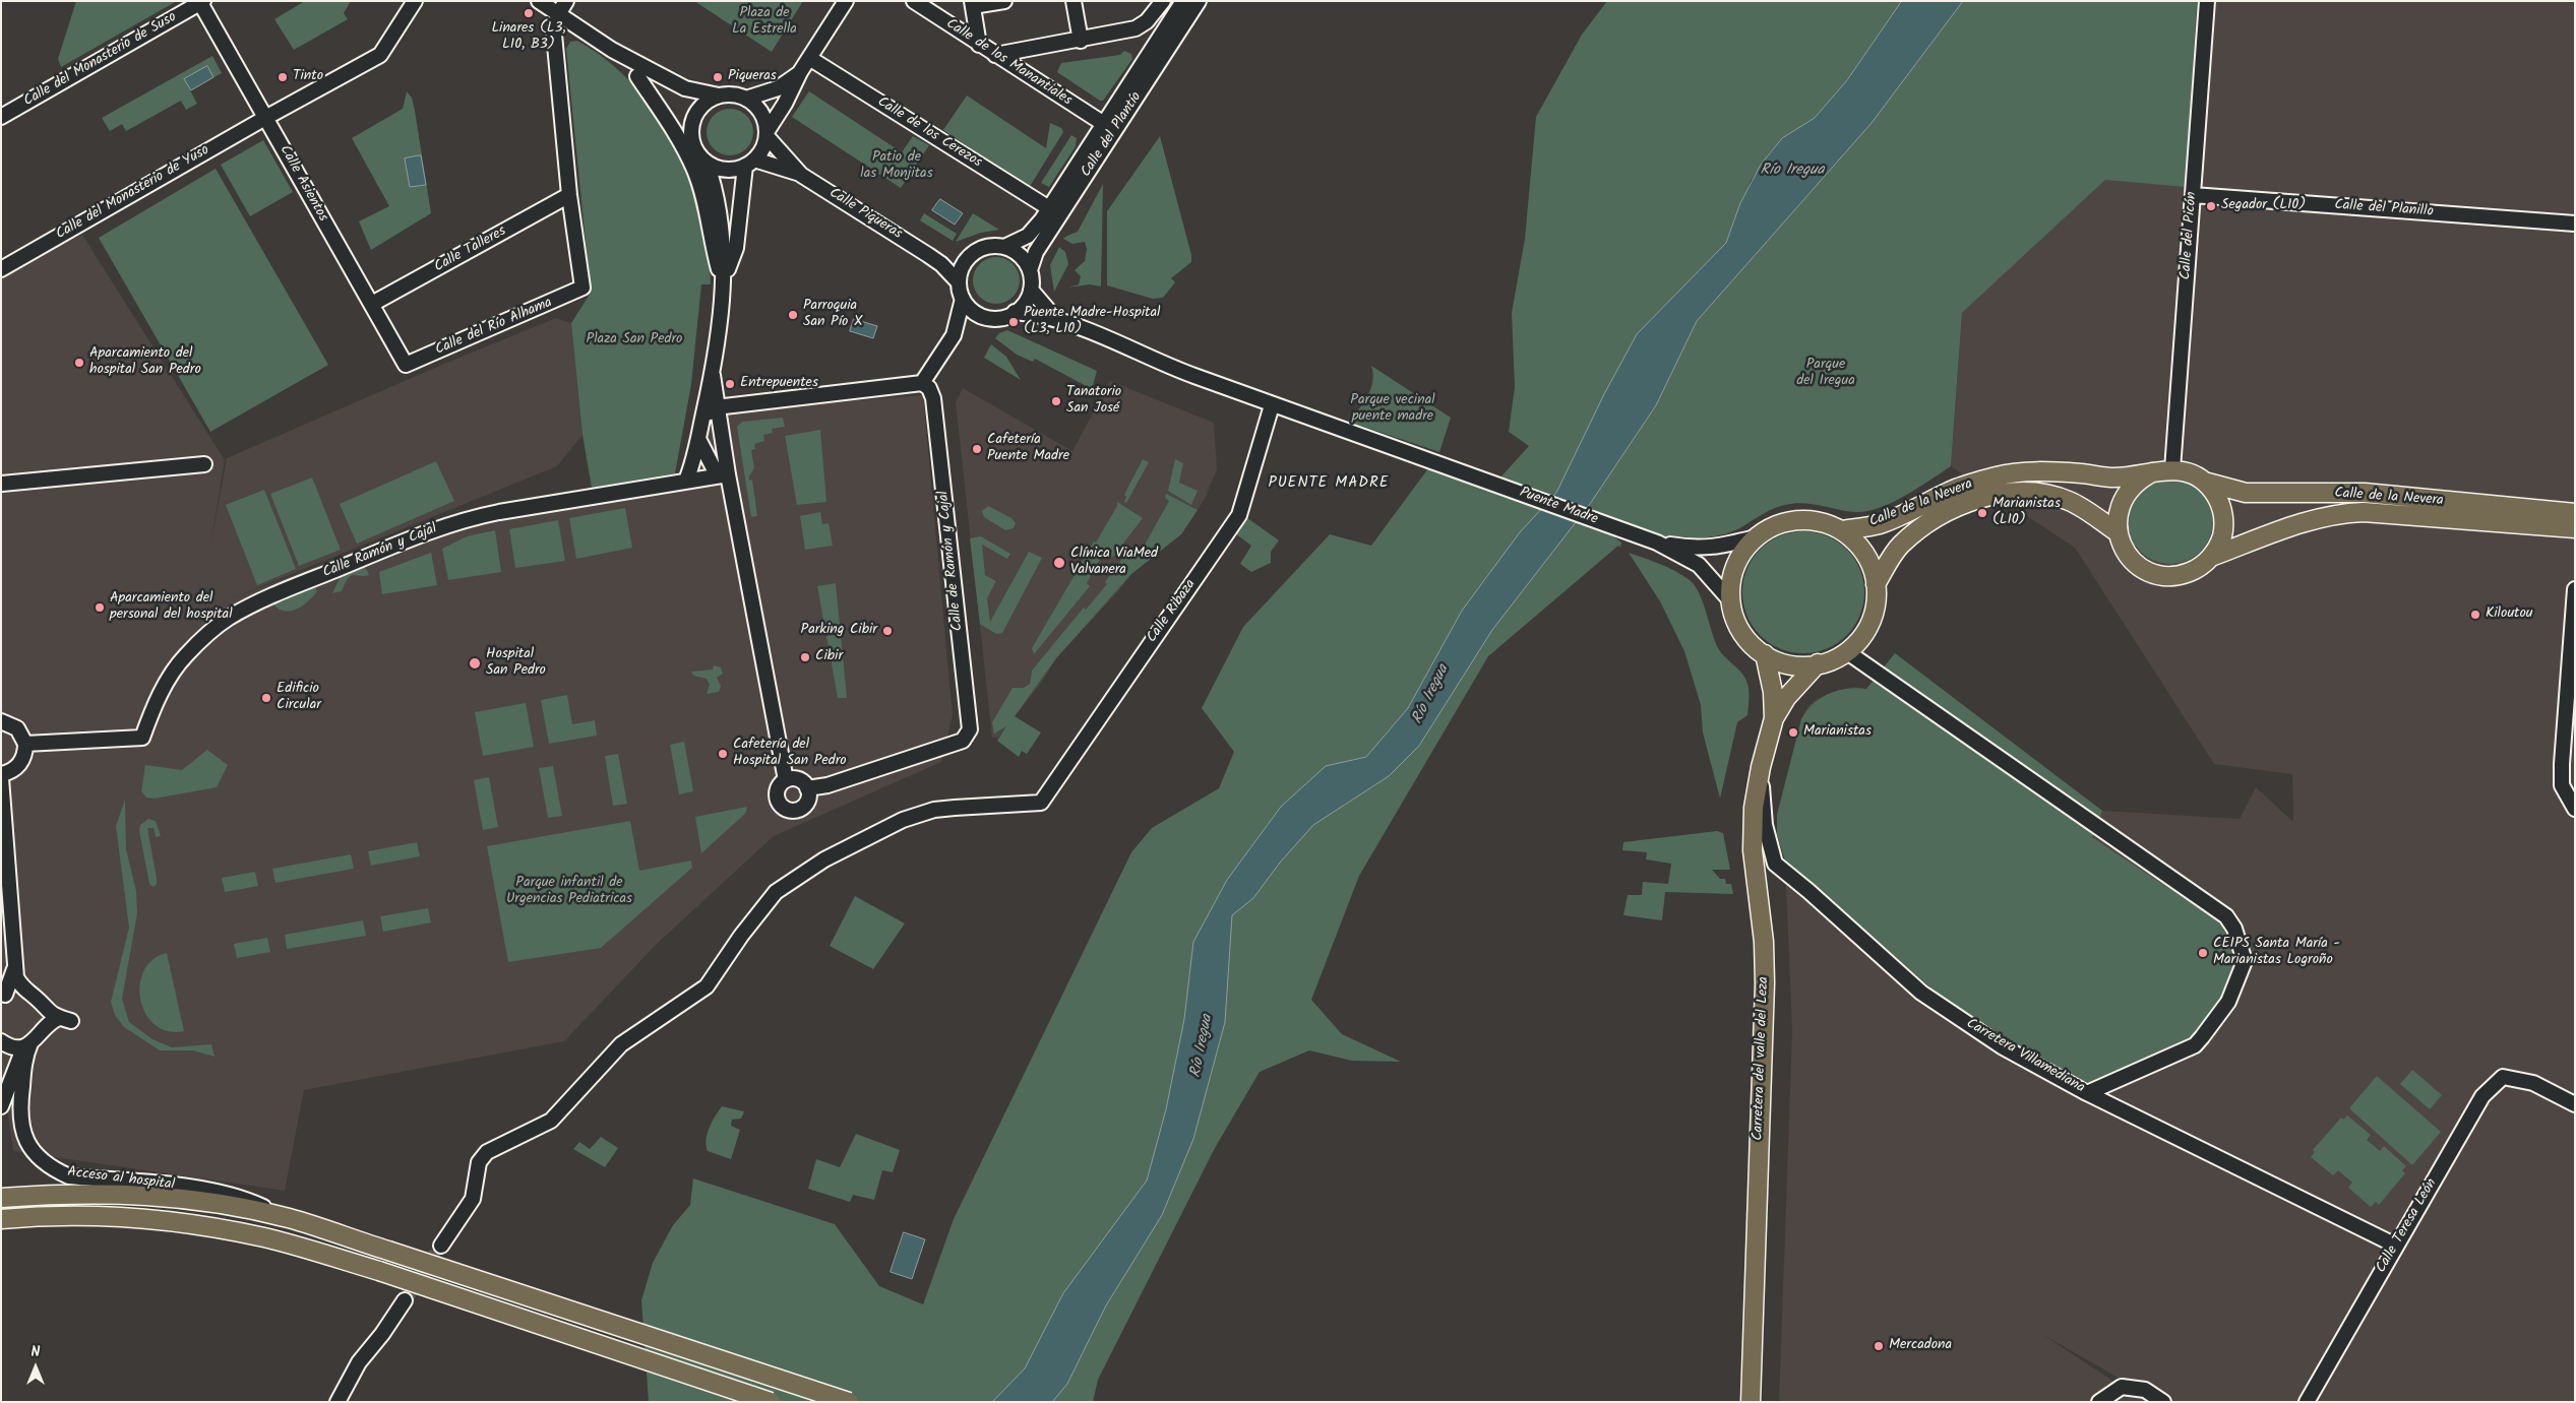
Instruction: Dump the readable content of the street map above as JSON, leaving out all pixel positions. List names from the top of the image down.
{
  "streets": {
    "main road": ["Calle de la Nevera", "Carretera del valle del Leza"],
    "street": [
      "Calle del Monasterio de Suso",
      "Calle de los Manantiales",
      "Calle de los Cerezos",
      "Calle del Plantío",
      "Calle Asientos",
      "Calle del Monasterio de Yuso",
      "Calle del Planillo",
      "Calle Piqueras",
      "Calle del Picón",
      "Calle Talleres",
      "Calle del Río Alhama",
      "Puente Madre",
      "Calle Ramón y Cajal",
      "Calle de Ramón y Cajal",
      "Calle Ribaza",
      "Carretera Villamediana",
      "Acceso al hospital",
      "Calle Teresa León"
    ]
  },
  "crossings": [
    ["Calle del Monasterio de Suso", "Calle Asientos"],
    ["Calle de los Manantiales", "Calle del Plantío"],
    ["Calle de los Cerezos", "Calle del Plantío"],
    ["Calle del Plantío", "Calle Piqueras"],
    ["Calle Asientos", "Calle del Monasterio de Yuso"],
    ["Calle Asientos", "Calle Talleres"],
    ["Calle Asientos", "Calle del Río Alhama"],
    ["Calle del Planillo", "Calle del Picón"],
    ["Calle del Picón", "Calle de la Nevera"],
    ["Calle Talleres", "Calle del Río Alhama"],
    ["Calle de la Nevera", "Carretera del valle del Leza"],
    ["Puente Madre", "Calle Ribaza"],
    ["Carretera Villamediana", "Carretera del valle del Leza"],
    ["Carretera Villamediana", "Calle Teresa León"]
  ],
  "districts": ["PUENTE MADRE"],
  "water": ["Río Iregua"],
  "parks": [
    "Plaza de La Estrella",
    "Patio de las Monjitas",
    "Plaza San Pedro",
    "Parque del Iregua",
    "Parque vecinal puente madre",
    "Parque infantil de Urgencias Pediatricas"
  ],
  "places": [
    "Linares (L3, L10, B3)",
    "Tinto",
    "Piqueras",
    "Segador (L10)",
    "Parroquia San Pío X",
    "Puente Madre-Hospital (L3, L10)",
    "Aparcamiento del hospital San Pedro",
    "Entrepuentes",
    "Tanatorio San José",
    "Cafetería Puente Madre",
    "Marianistas (L10)",
    "Clínica ViaMed Valvanera",
    "Aparcamiento del personal del hospital",
    "Kiloutou",
    "Parking Cibir",
    "Cibir",
    "Hospital San Pedro",
    "Edificio Circular",
    "Marianistas",
    "Cafetería del Hospital San Pedro",
    "CEIPS Santa María - Marianistas Logroño",
    "Mercadona"
  ],
  "north": "top"
}
